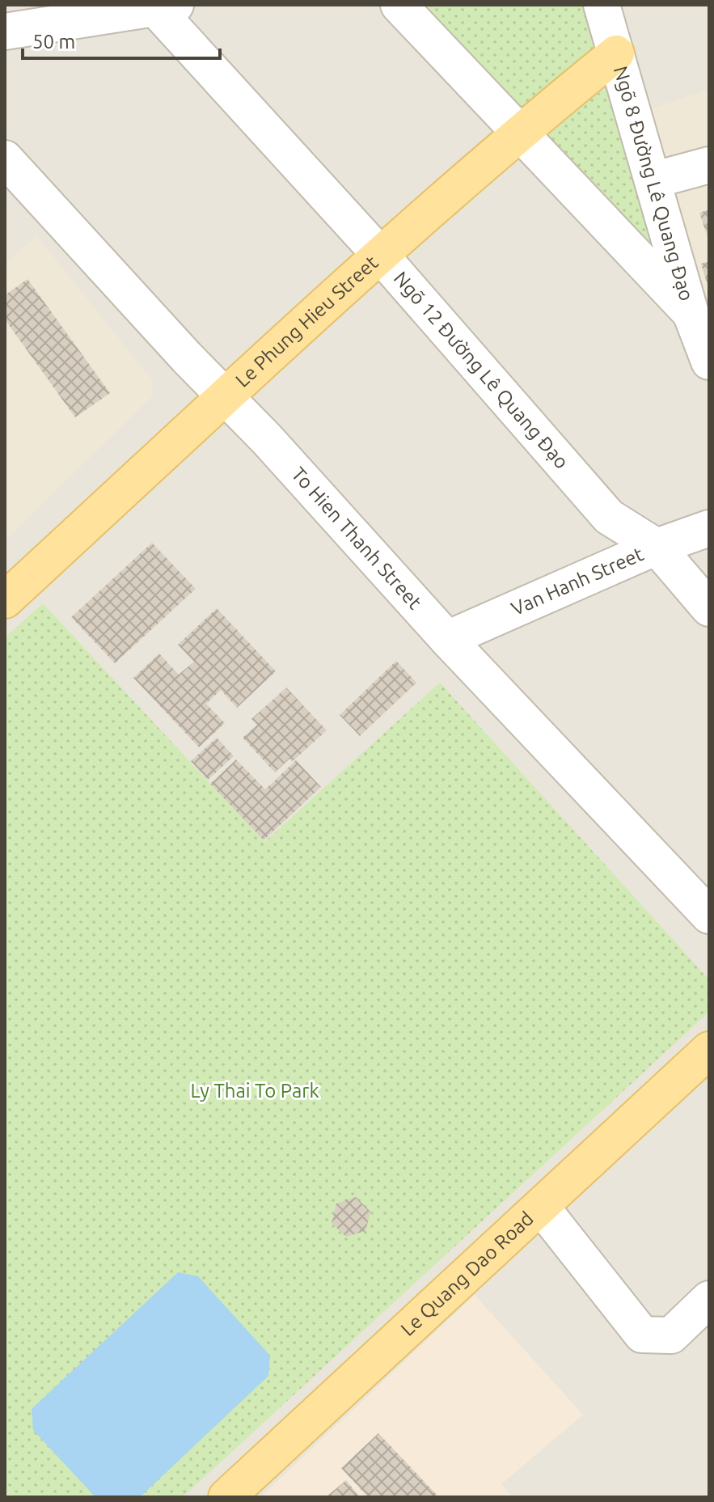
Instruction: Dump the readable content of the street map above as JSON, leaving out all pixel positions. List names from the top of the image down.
{
  "streets": {
    "main road": ["Le Phung Hieu Street", "Le Quang Dao Road"],
    "street": [
      "Ngõ 8 Đường Lê Quang Đạo",
      "Ngõ 12 Đường Lê Quang Đạo",
      "To Hien Thanh Street",
      "Van Hanh Street"
    ]
  },
  "crossings": [
    ["Ngõ 8 Đường Lê Quang Đạo", "Le Phung Hieu Street"],
    ["Le Phung Hieu Street", "Ngõ 12 Đường Lê Quang Đạo"],
    ["Le Phung Hieu Street", "To Hien Thanh Street"],
    ["Ngõ 12 Đường Lê Quang Đạo", "Van Hanh Street"],
    ["To Hien Thanh Street", "Van Hanh Street"]
  ],
  "parks": ["Ly Thai To Park"],
  "scale_bar": "50 m"
}
